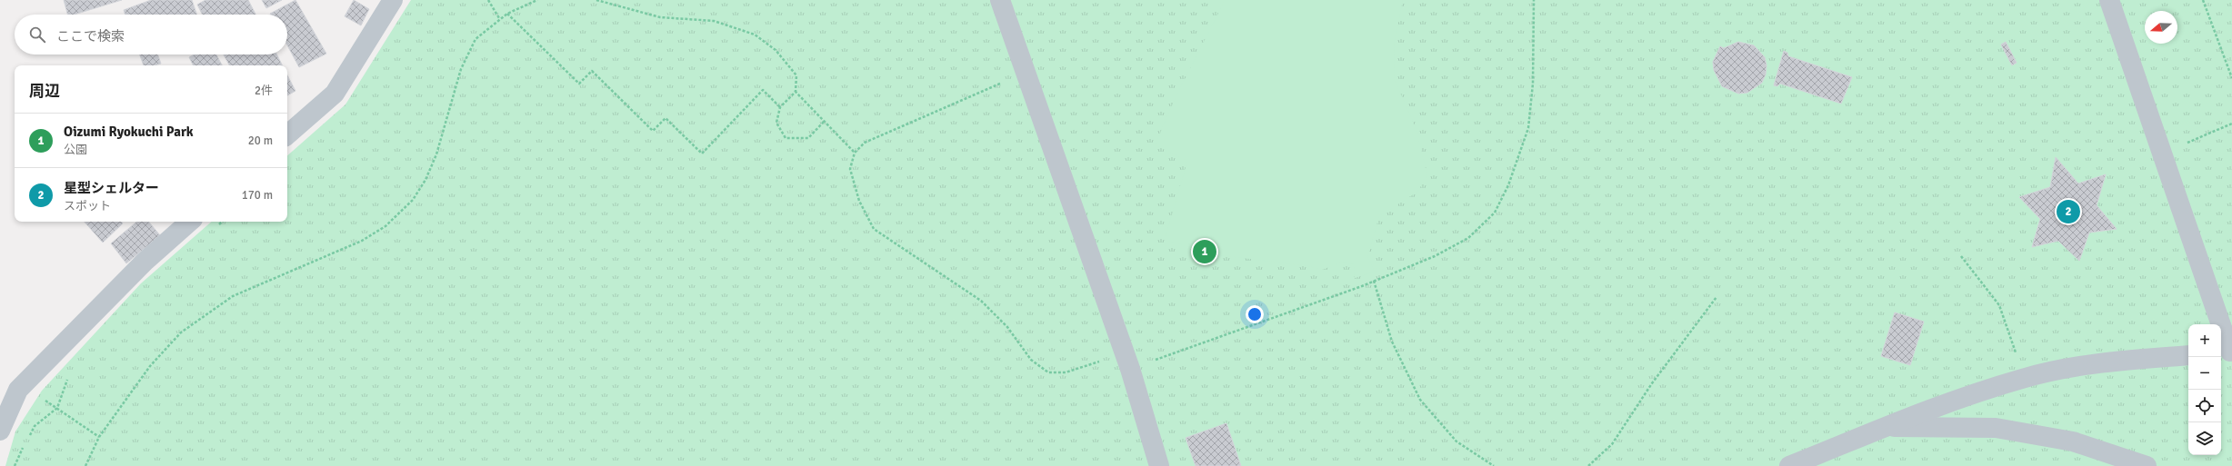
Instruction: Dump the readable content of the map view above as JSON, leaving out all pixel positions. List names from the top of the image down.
{
  "north": "left",
  "page": {
    "search": "ここで検索",
    "heading": ["周辺", "2件"],
    "list": [
      {
        "mark": "1",
        "name": "Oizumi Ryokuchi Park",
        "note": "公園",
        "value": "20 m"
      },
      {
        "mark": "2",
        "name": "星型シェルター",
        "note": "スポット",
        "value": "170 m"
      }
    ],
    "pins": ["2", "1"],
    "map_buttons": ["+", "−"]
  }
}
